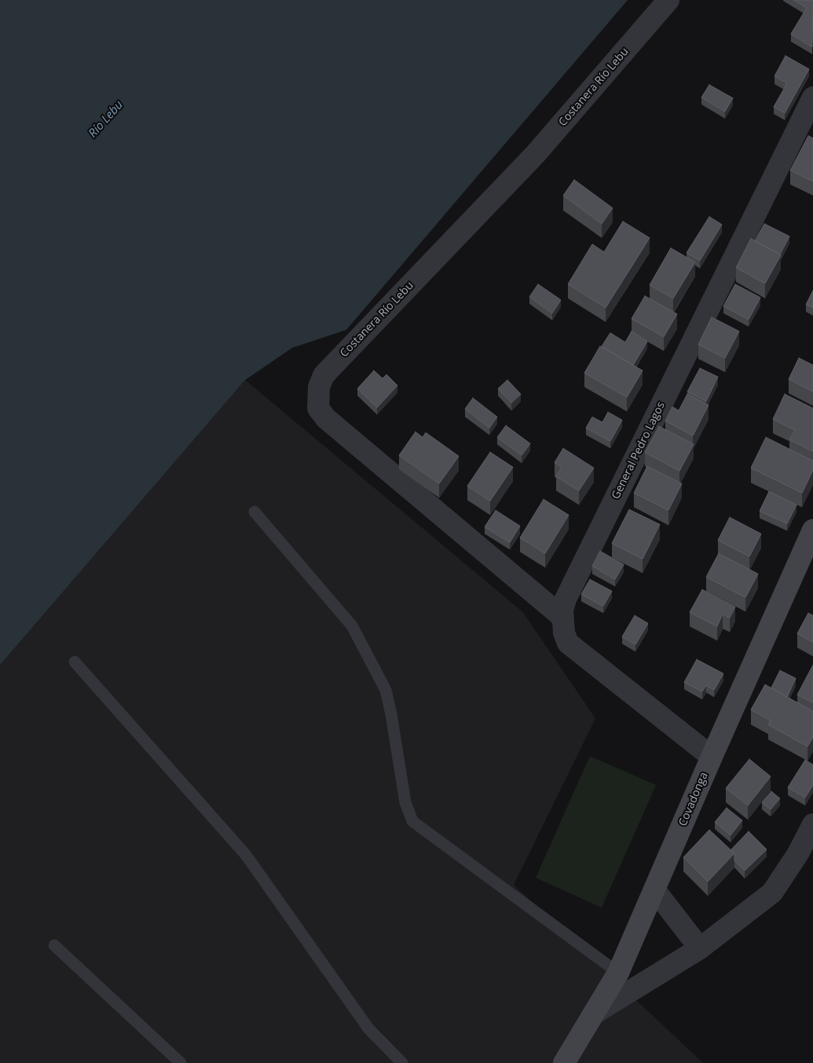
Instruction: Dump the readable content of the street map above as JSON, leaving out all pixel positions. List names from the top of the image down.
{
  "streets": {
    "main road": ["Covadonga"],
    "street": ["Costanera Río Lebu", "General Pedro Lagos"]
  },
  "crossings": [
    ["Costanera Río Lebu", "General Pedro Lagos"],
    ["General Pedro Lagos", "Covadonga"]
  ],
  "water": ["Río Lebu"]
}
